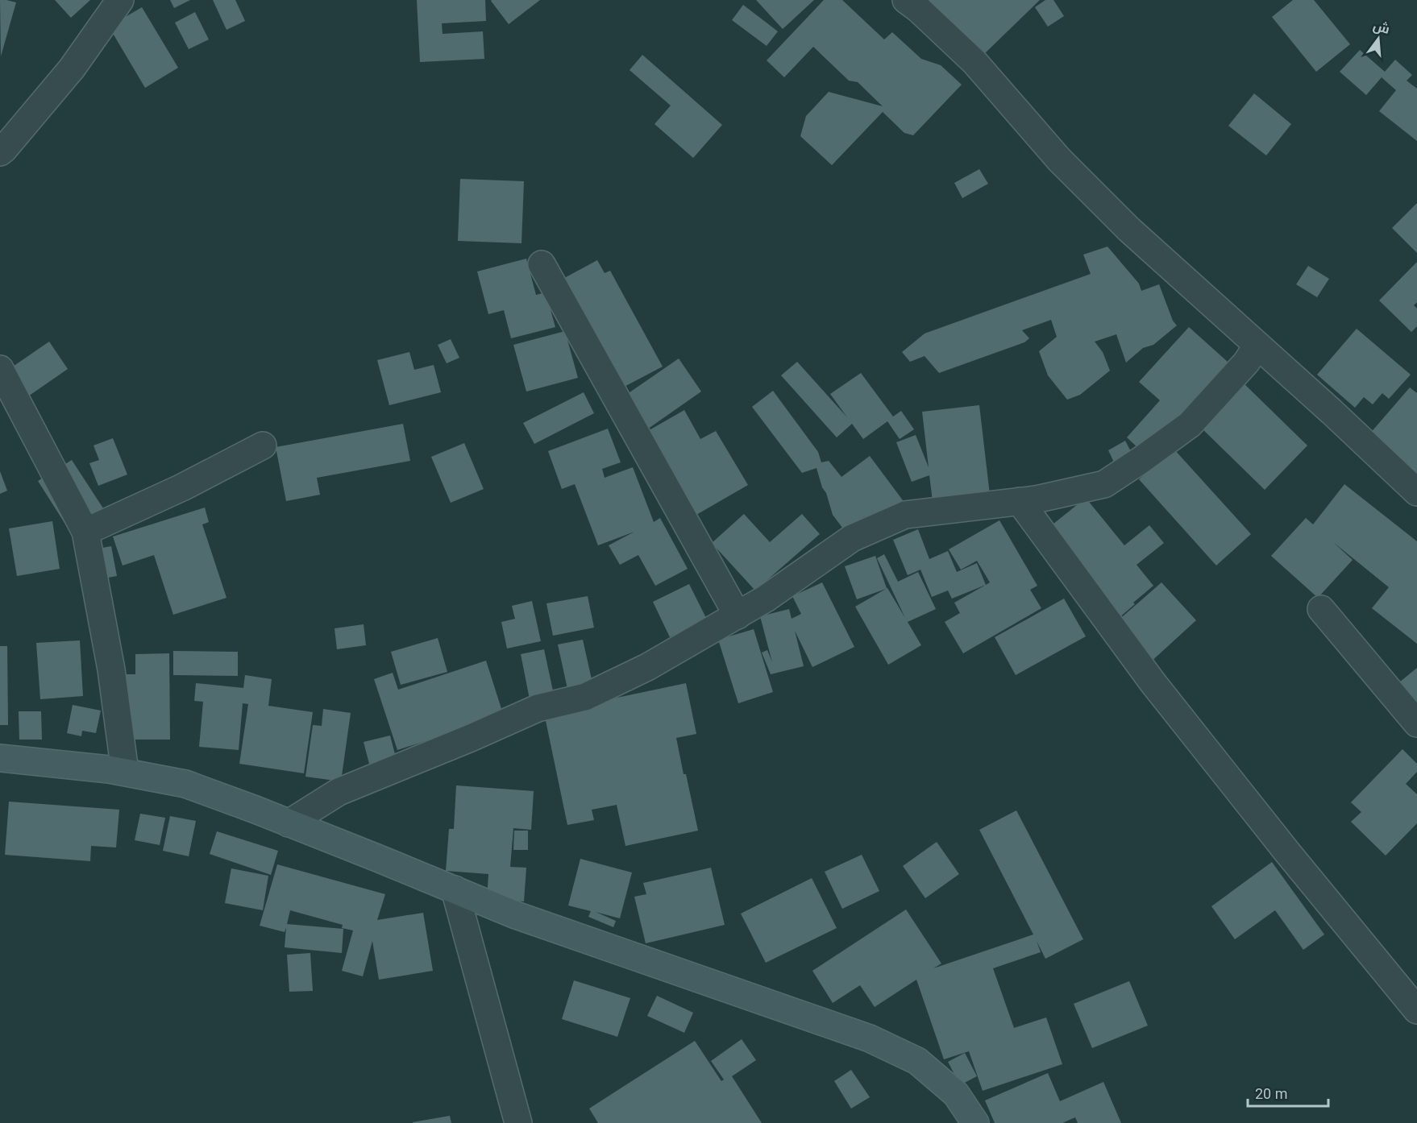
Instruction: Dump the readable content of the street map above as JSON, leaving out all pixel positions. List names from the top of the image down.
{
  "scale_bar": "20 m",
  "north": "top"
}
